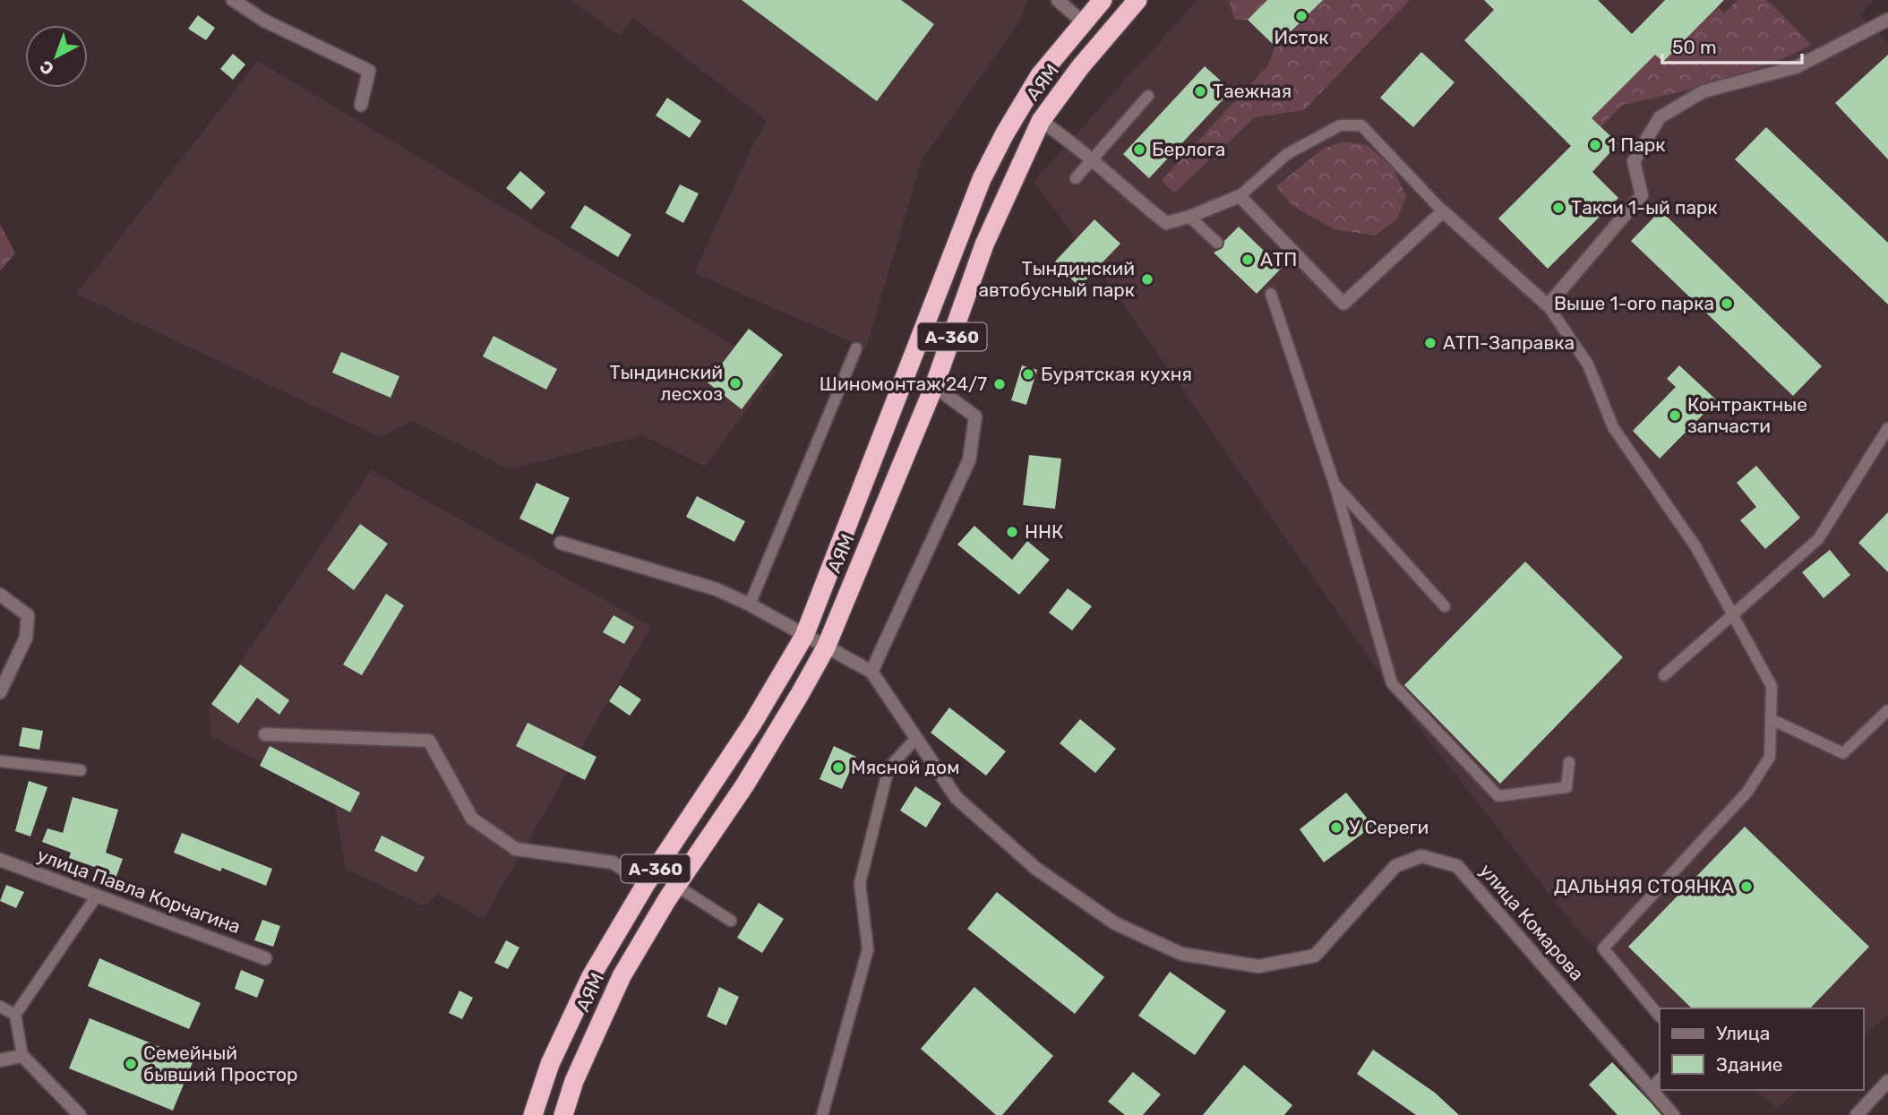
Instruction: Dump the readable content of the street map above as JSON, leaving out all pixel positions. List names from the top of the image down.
{
  "streets": {
    "highway": ["АЯМ", "А-360"],
    "street": ["улица Павла Корчагина", "улица Комарова"]
  },
  "places": [
    "Исток",
    "Таежная",
    "1 Парк",
    "Берлога",
    "Такси 1-ый парк",
    "АТП",
    "Тындинский автобусный парк",
    "Выше 1-ого парка",
    "АТП-Заправка",
    "Бурятская кухня",
    "Тындинский лесхоз",
    "Шиномонтаж 24/7",
    "Контрактные запчасти",
    "ННК",
    "Мясной дом",
    "У Сереги",
    "ДАЛЬНЯЯ СТОЯНКА",
    "Семейный бывший Простор"
  ],
  "legend": ["Улица", "Здание"],
  "scale_bar": "50 m",
  "north": "bottom left"
}
